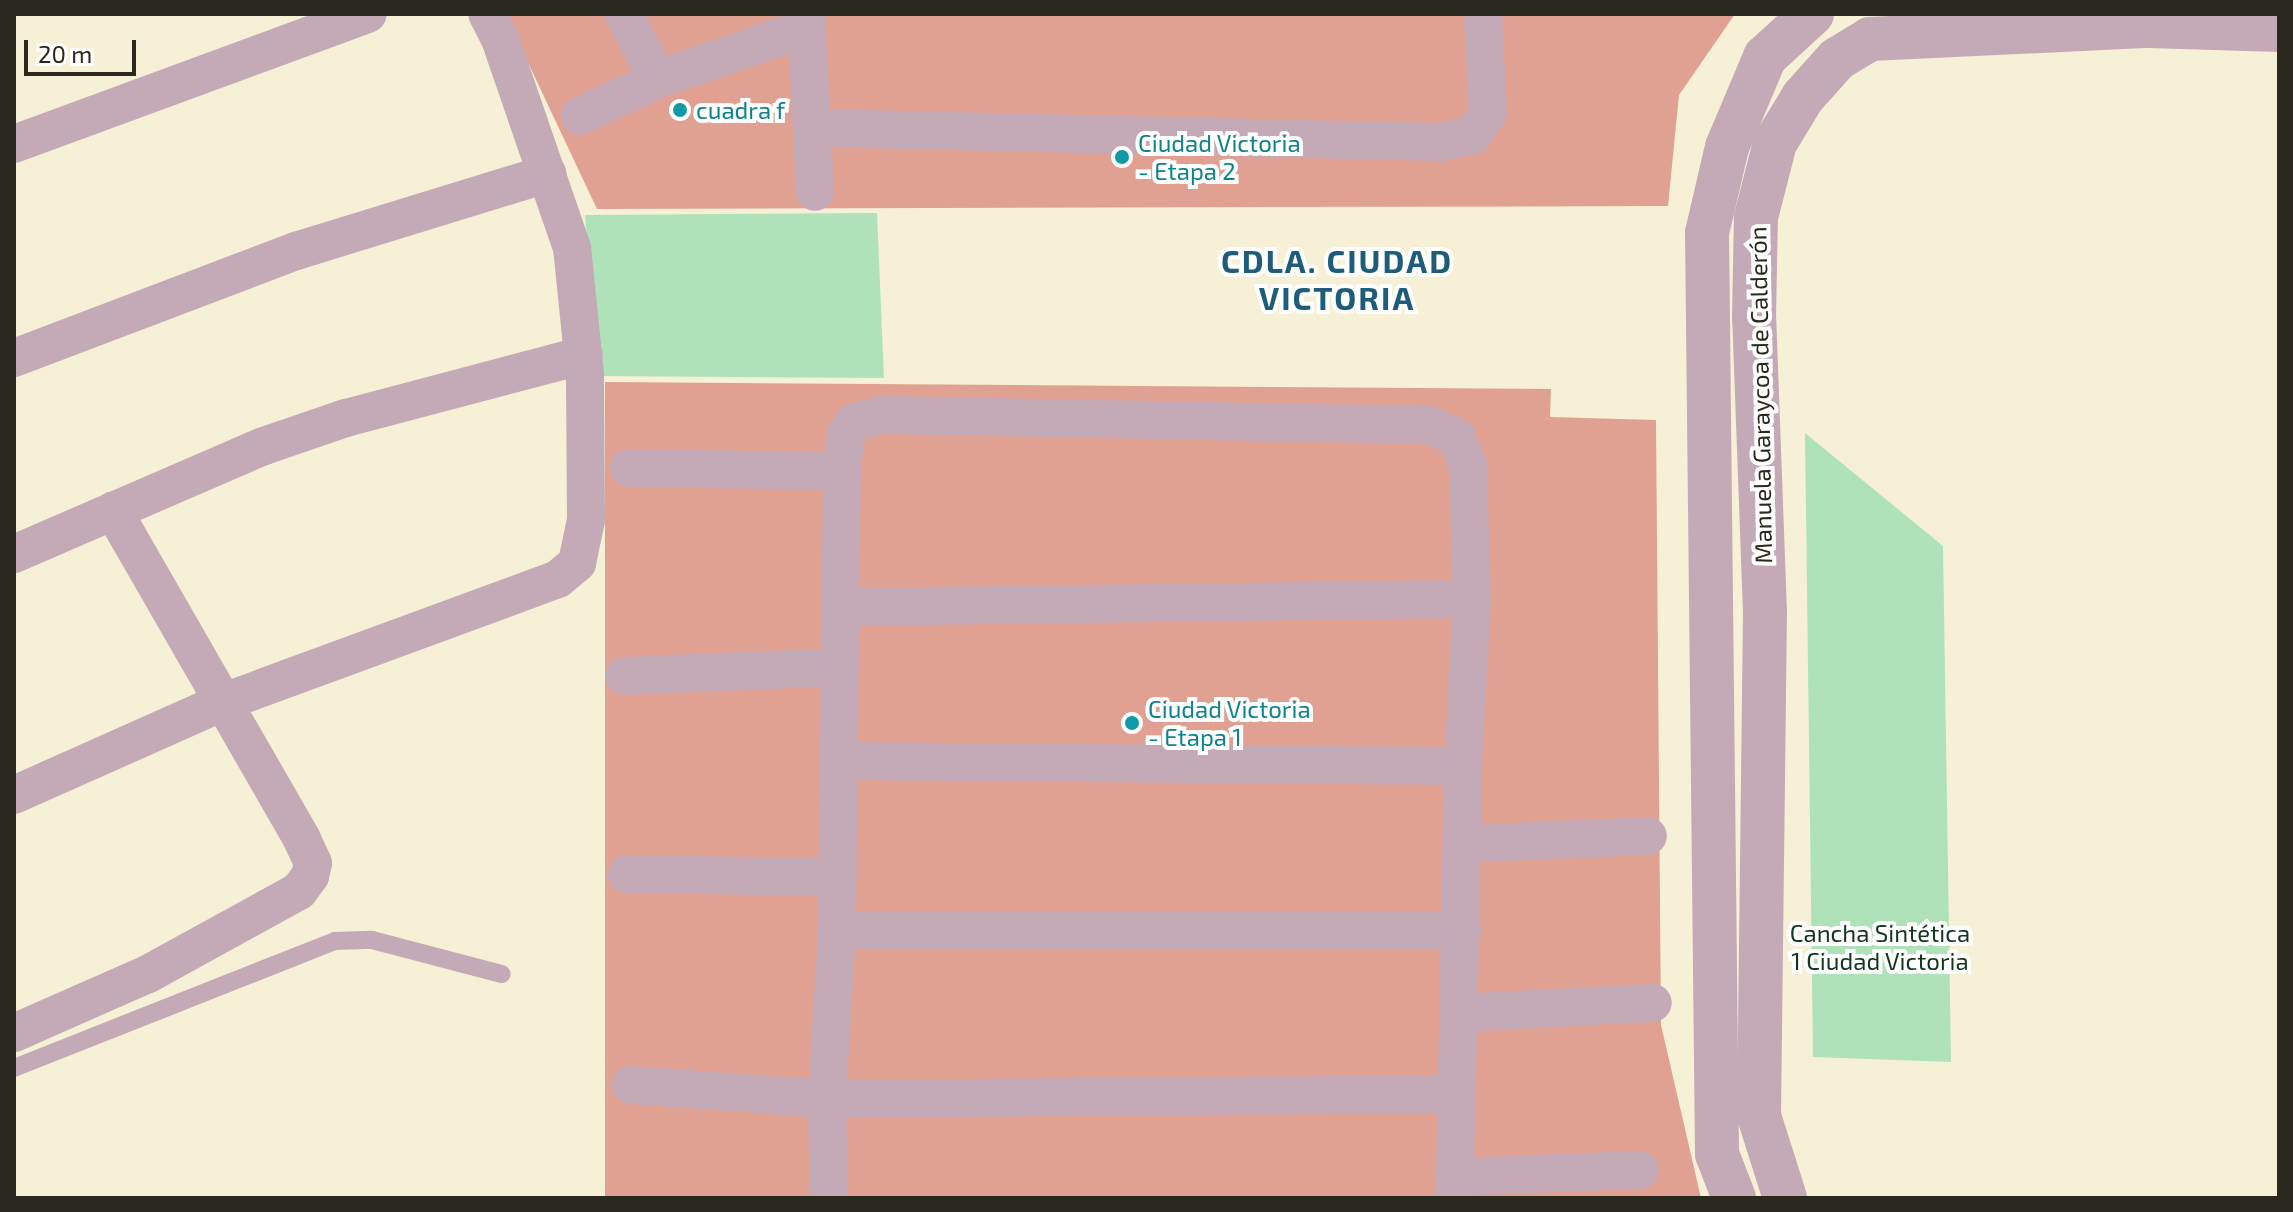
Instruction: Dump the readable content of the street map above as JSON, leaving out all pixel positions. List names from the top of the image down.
{
  "streets": {
    "street": ["Manuela Garaycoa de Calderón"]
  },
  "districts": ["CDLA. CIUDAD VICTORIA"],
  "parks": ["Cancha Sintética 1 Ciudad Victoria"],
  "places": ["cuadra f", "Ciudad Victoria - Etapa 2", "Ciudad Victoria - Etapa 1"],
  "scale_bar": "20 m"
}
